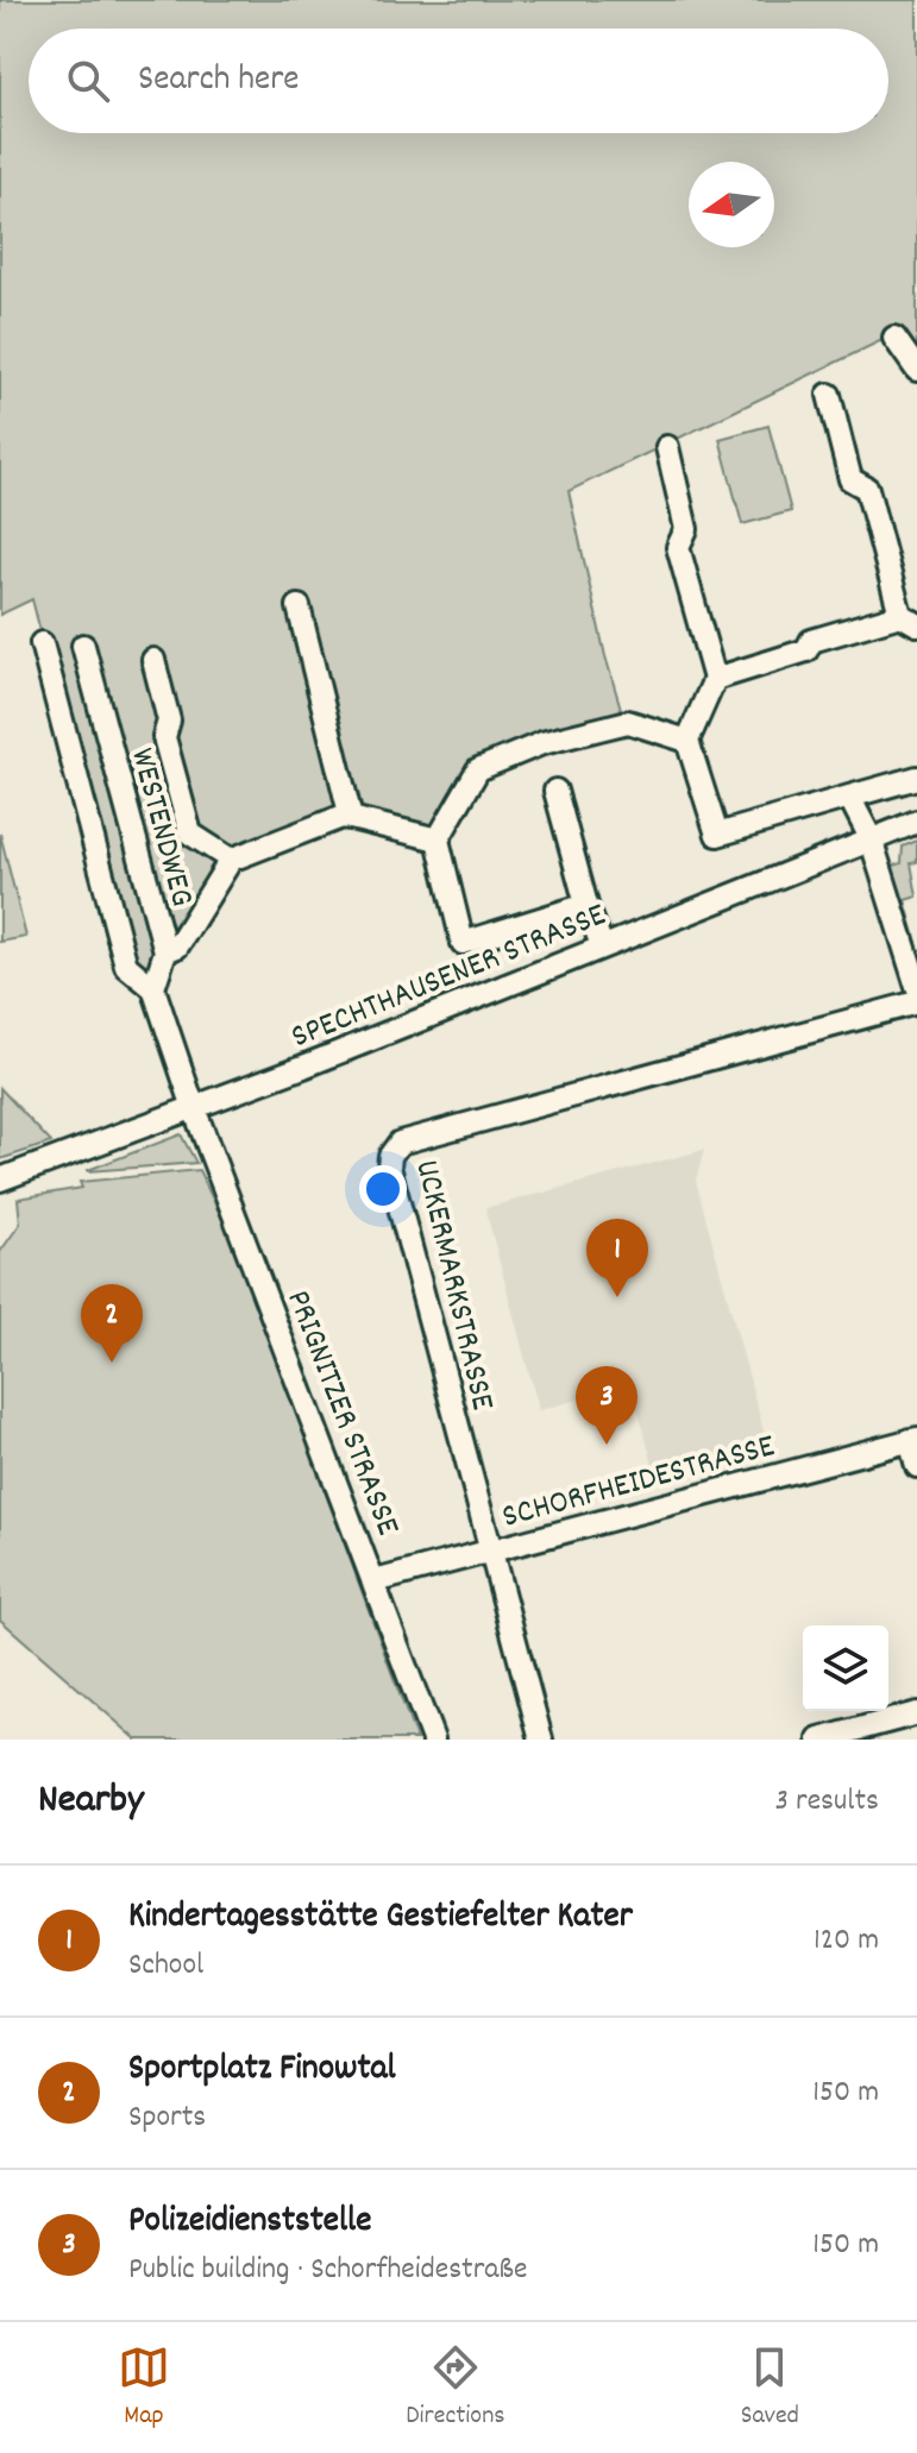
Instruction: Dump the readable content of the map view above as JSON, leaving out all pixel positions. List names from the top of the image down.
{
  "streets": {
    "street": [
      "WESTENDWEG",
      "SPECHTHAUSENER STRASSE",
      "UCKERMARKSTRASSE",
      "PRIGNITZER STRASSE",
      "SCHORFHEIDESTRASSE"
    ]
  },
  "crossings": [
    ["SPECHTHAUSENER STRASSE", "PRIGNITZER STRASSE"],
    ["UCKERMARKSTRASSE", "SCHORFHEIDESTRASSE"],
    ["PRIGNITZER STRASSE", "SCHORFHEIDESTRASSE"]
  ],
  "north": "left",
  "page": {
    "search": "Search here",
    "pins": ["1", "2", "3"],
    "heading": ["Nearby", "3 results"],
    "list": [
      {
        "mark": "1",
        "name": "Kindertagesstätte Gestiefelter Kater",
        "note": "School",
        "value": "120 m"
      },
      {
        "mark": "2",
        "name": "Sportplatz Finowtal",
        "note": "Sports",
        "value": "150 m"
      },
      {
        "mark": "3",
        "name": "Polizeidienststelle",
        "note": "Public building · Schorfheidestraße",
        "value": "150 m"
      }
    ],
    "nav": ["Map", "Directions", "Saved"]
  }
}
